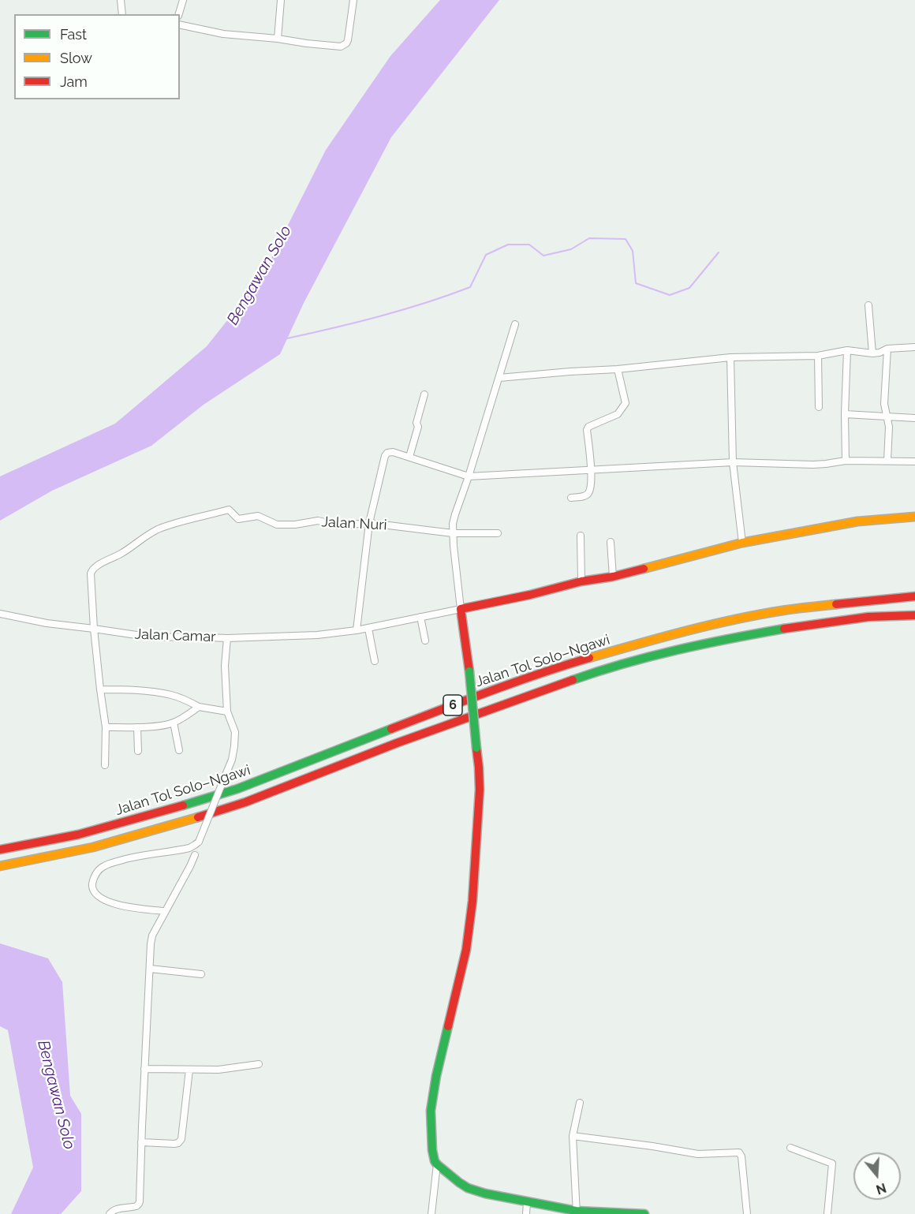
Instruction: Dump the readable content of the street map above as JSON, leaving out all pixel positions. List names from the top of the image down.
{
  "streets": {
    "main road": ["Jalan Tol Solo–Ngawi", "6"],
    "street": ["Jalan Nuri", "Jalan Camar"]
  },
  "crossings": [
    ["Jalan Nuri", "Jalan Camar"]
  ],
  "water": ["Bengawan Solo"],
  "legend": ["Fast", "Slow", "Jam"],
  "north": "bottom"
}
